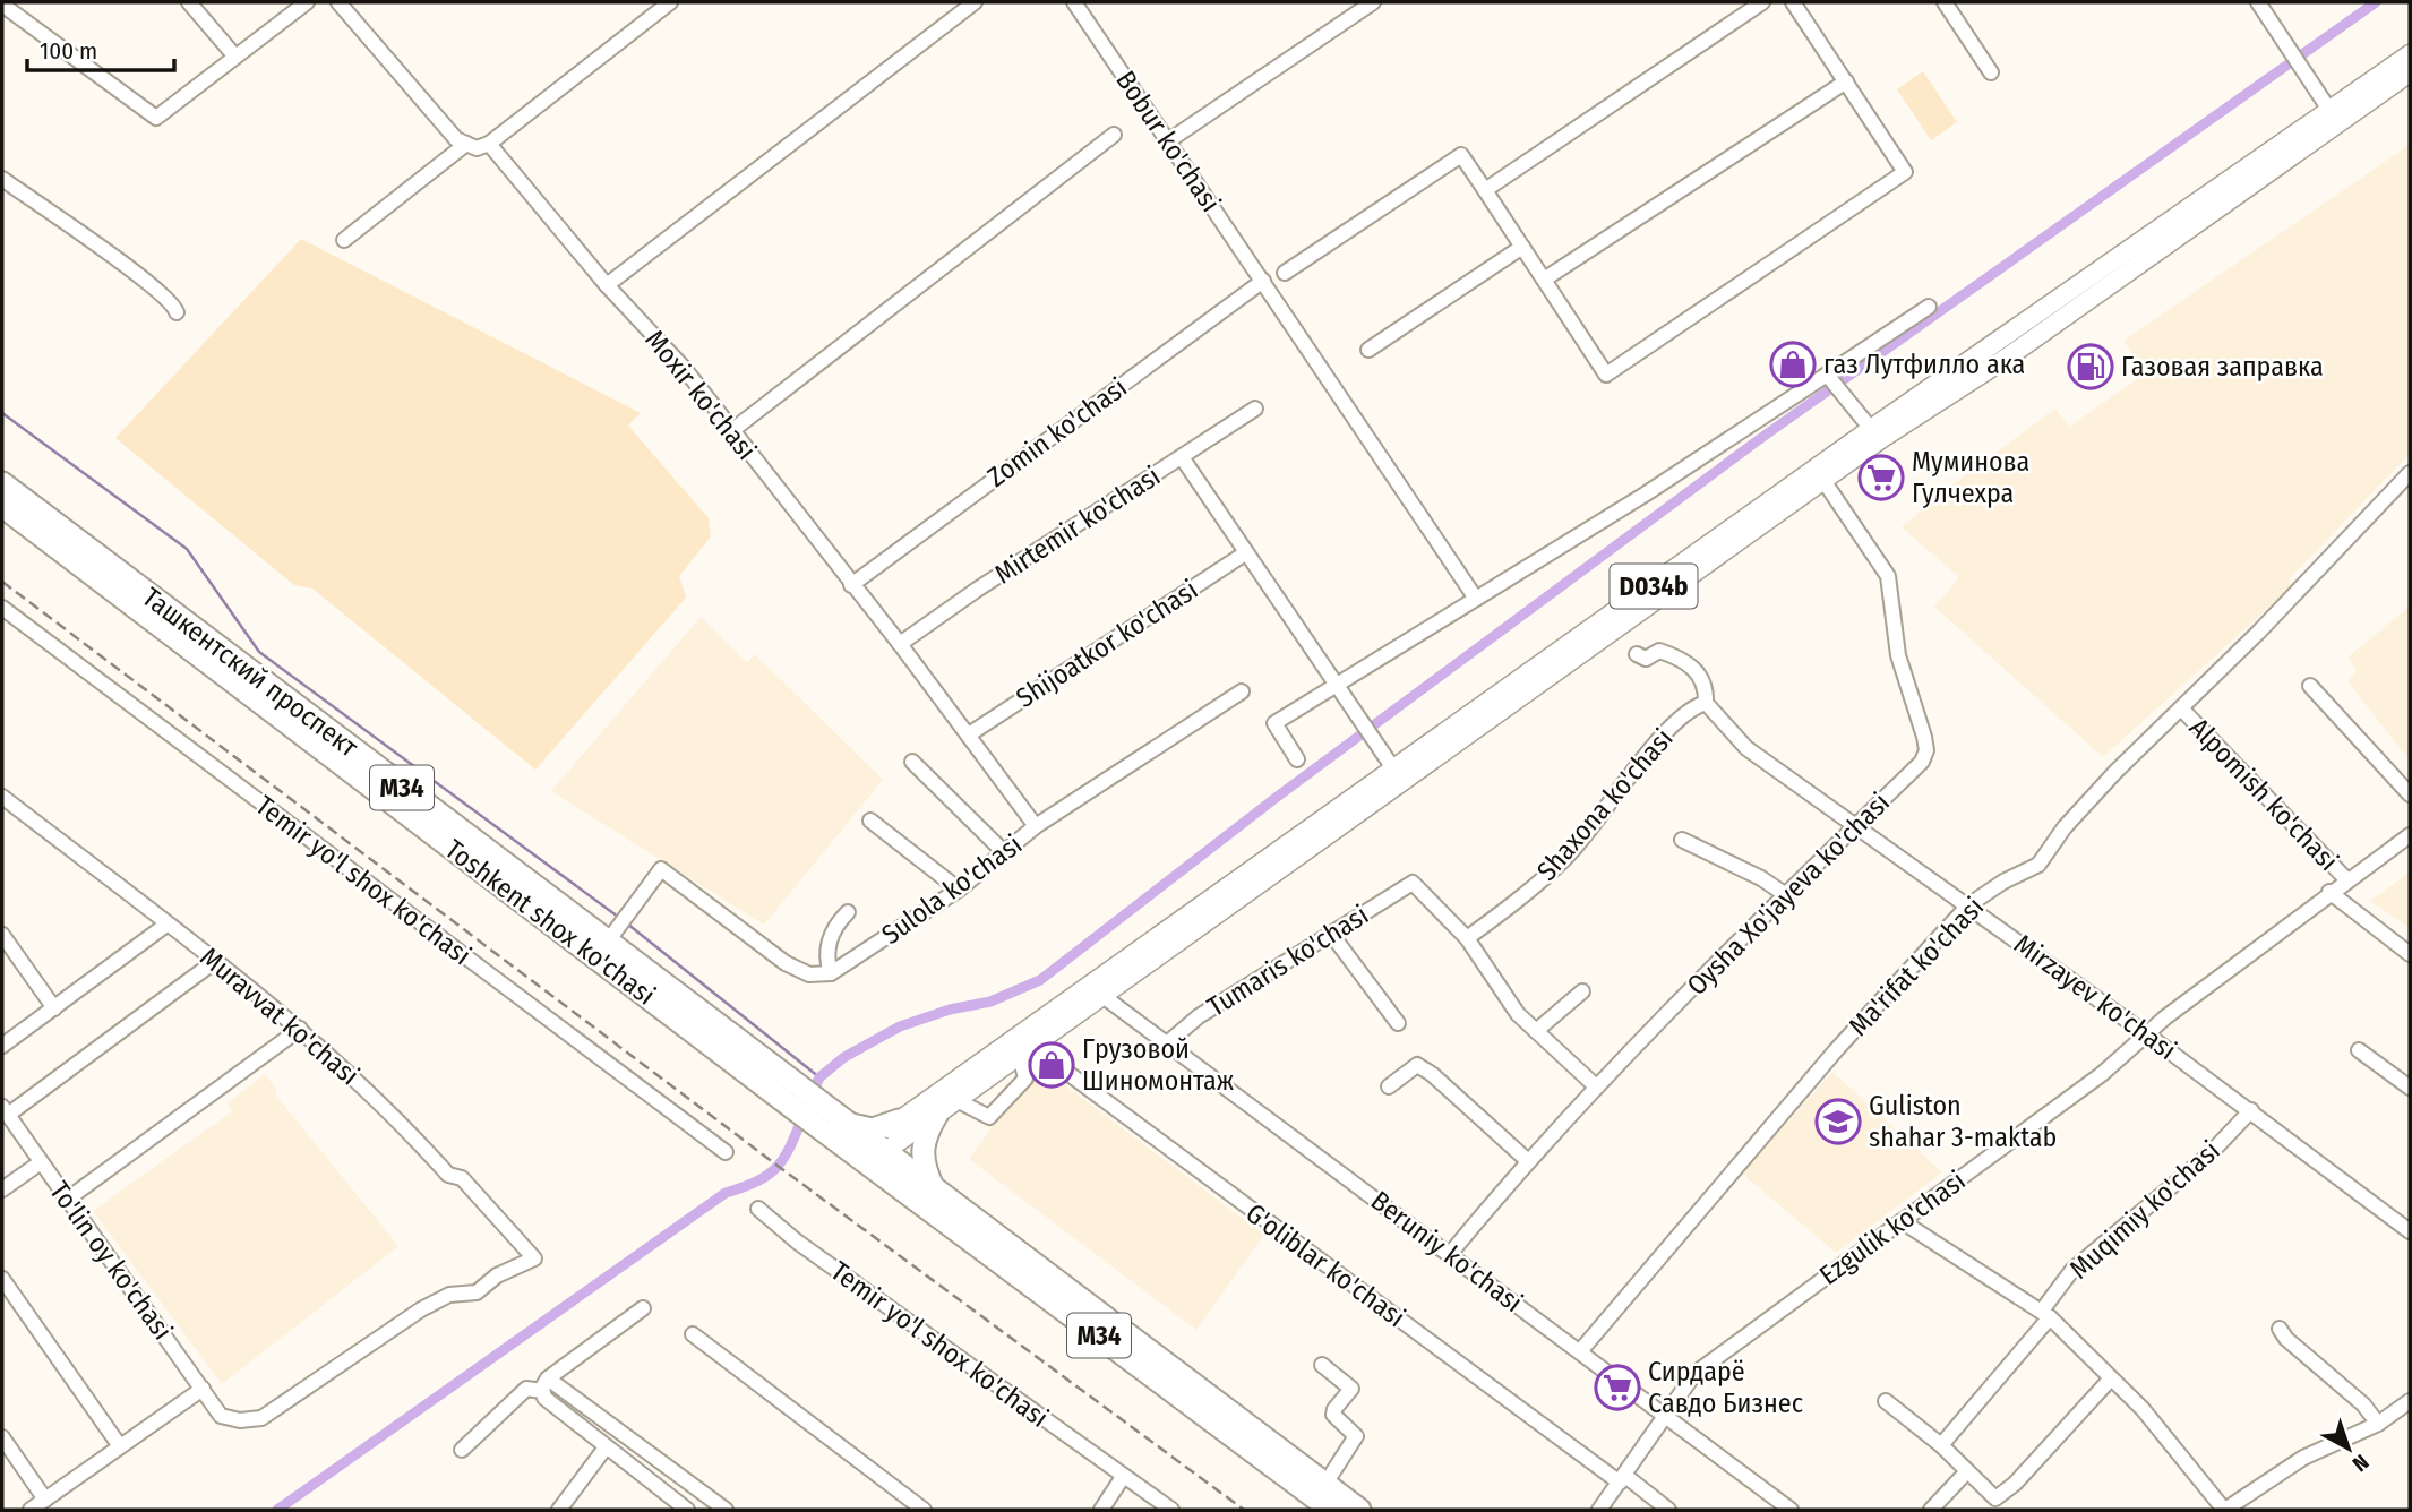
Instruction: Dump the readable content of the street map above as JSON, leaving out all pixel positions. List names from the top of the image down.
{
  "streets": {
    "highway": ["Ташкентский проспект", "M34", "Toshkent shox ko'chasi"],
    "main road": ["D034b"],
    "street": [
      "Bobur ko'chasi",
      "Moxir ko'chasi",
      "Zomin ko'chasi",
      "Mirtemir ko'chasi",
      "Shijoatkor ko'chasi",
      "Alpomish ko'chasi",
      "Shaxona ko'chasi",
      "Temir yo'l shox ko'chasi",
      "Sulola ko'chasi",
      "Oysha Xo'jayeva ko'chasi",
      "Tumaris ko'chasi",
      "Ma'rifat ko'chasi",
      "Mirzayev ko'chasi",
      "Muravvat ko'chasi",
      "Muqimiy ko'chasi",
      "Ezgulik ko'chasi",
      "Beruniy ko'chasi",
      "To'lin oy ko'chasi",
      "G'oliblar ko'chasi"
    ]
  },
  "crossings": [
    ["Bobur ko'chasi", "Zomin ko'chasi"],
    ["Moxir ko'chasi", "Zomin ko'chasi"],
    ["Moxir ko'chasi", "Mirtemir ko'chasi"],
    ["Moxir ko'chasi", "Shijoatkor ko'chasi"],
    ["Moxir ko'chasi", "Sulola ko'chasi"],
    ["D034b", "M34"],
    ["D034b", "Oysha Xo'jayeva ko'chasi"],
    ["D034b", "Beruniy ko'chasi"],
    ["D034b", "G'oliblar ko'chasi"],
    ["Ташкентский проспект", "M34"],
    ["Ташкентский проспект", "Toshkent shox ko'chasi"],
    ["M34", "Toshkent shox ko'chasi"],
    ["Alpomish ko'chasi", "Ma'rifat ko'chasi"],
    ["Alpomish ko'chasi", "Ezgulik ko'chasi"],
    ["Shaxona ko'chasi", "Tumaris ko'chasi"],
    ["Shaxona ko'chasi", "Mirzayev ko'chasi"],
    ["Oysha Xo'jayeva ko'chasi", "Mirzayev ko'chasi"],
    ["Oysha Xo'jayeva ko'chasi", "Beruniy ko'chasi"],
    ["Tumaris ko'chasi", "Beruniy ko'chasi"],
    ["Ma'rifat ko'chasi", "Mirzayev ko'chasi"],
    ["Ma'rifat ko'chasi", "Beruniy ko'chasi"],
    ["Mirzayev ko'chasi", "Muqimiy ko'chasi"],
    ["Mirzayev ko'chasi", "Ezgulik ko'chasi"],
    ["Muravvat ko'chasi", "To'lin oy ko'chasi"],
    ["Ezgulik ko'chasi", "Beruniy ko'chasi"],
    ["Ezgulik ko'chasi", "G'oliblar ko'chasi"]
  ],
  "places": {
    "shop": ["газ Лутфилло ака", "Грузовой Шиномонтаж"],
    "fuel station": ["Газовая заправка"],
    "supermarket": ["Муминова Гулчехра", "Сирдарё Савдо Бизнес"],
    "school or university": ["Guliston shahar 3-maktab"]
  },
  "scale_bar": "100 m",
  "north": "bottom right"
}
